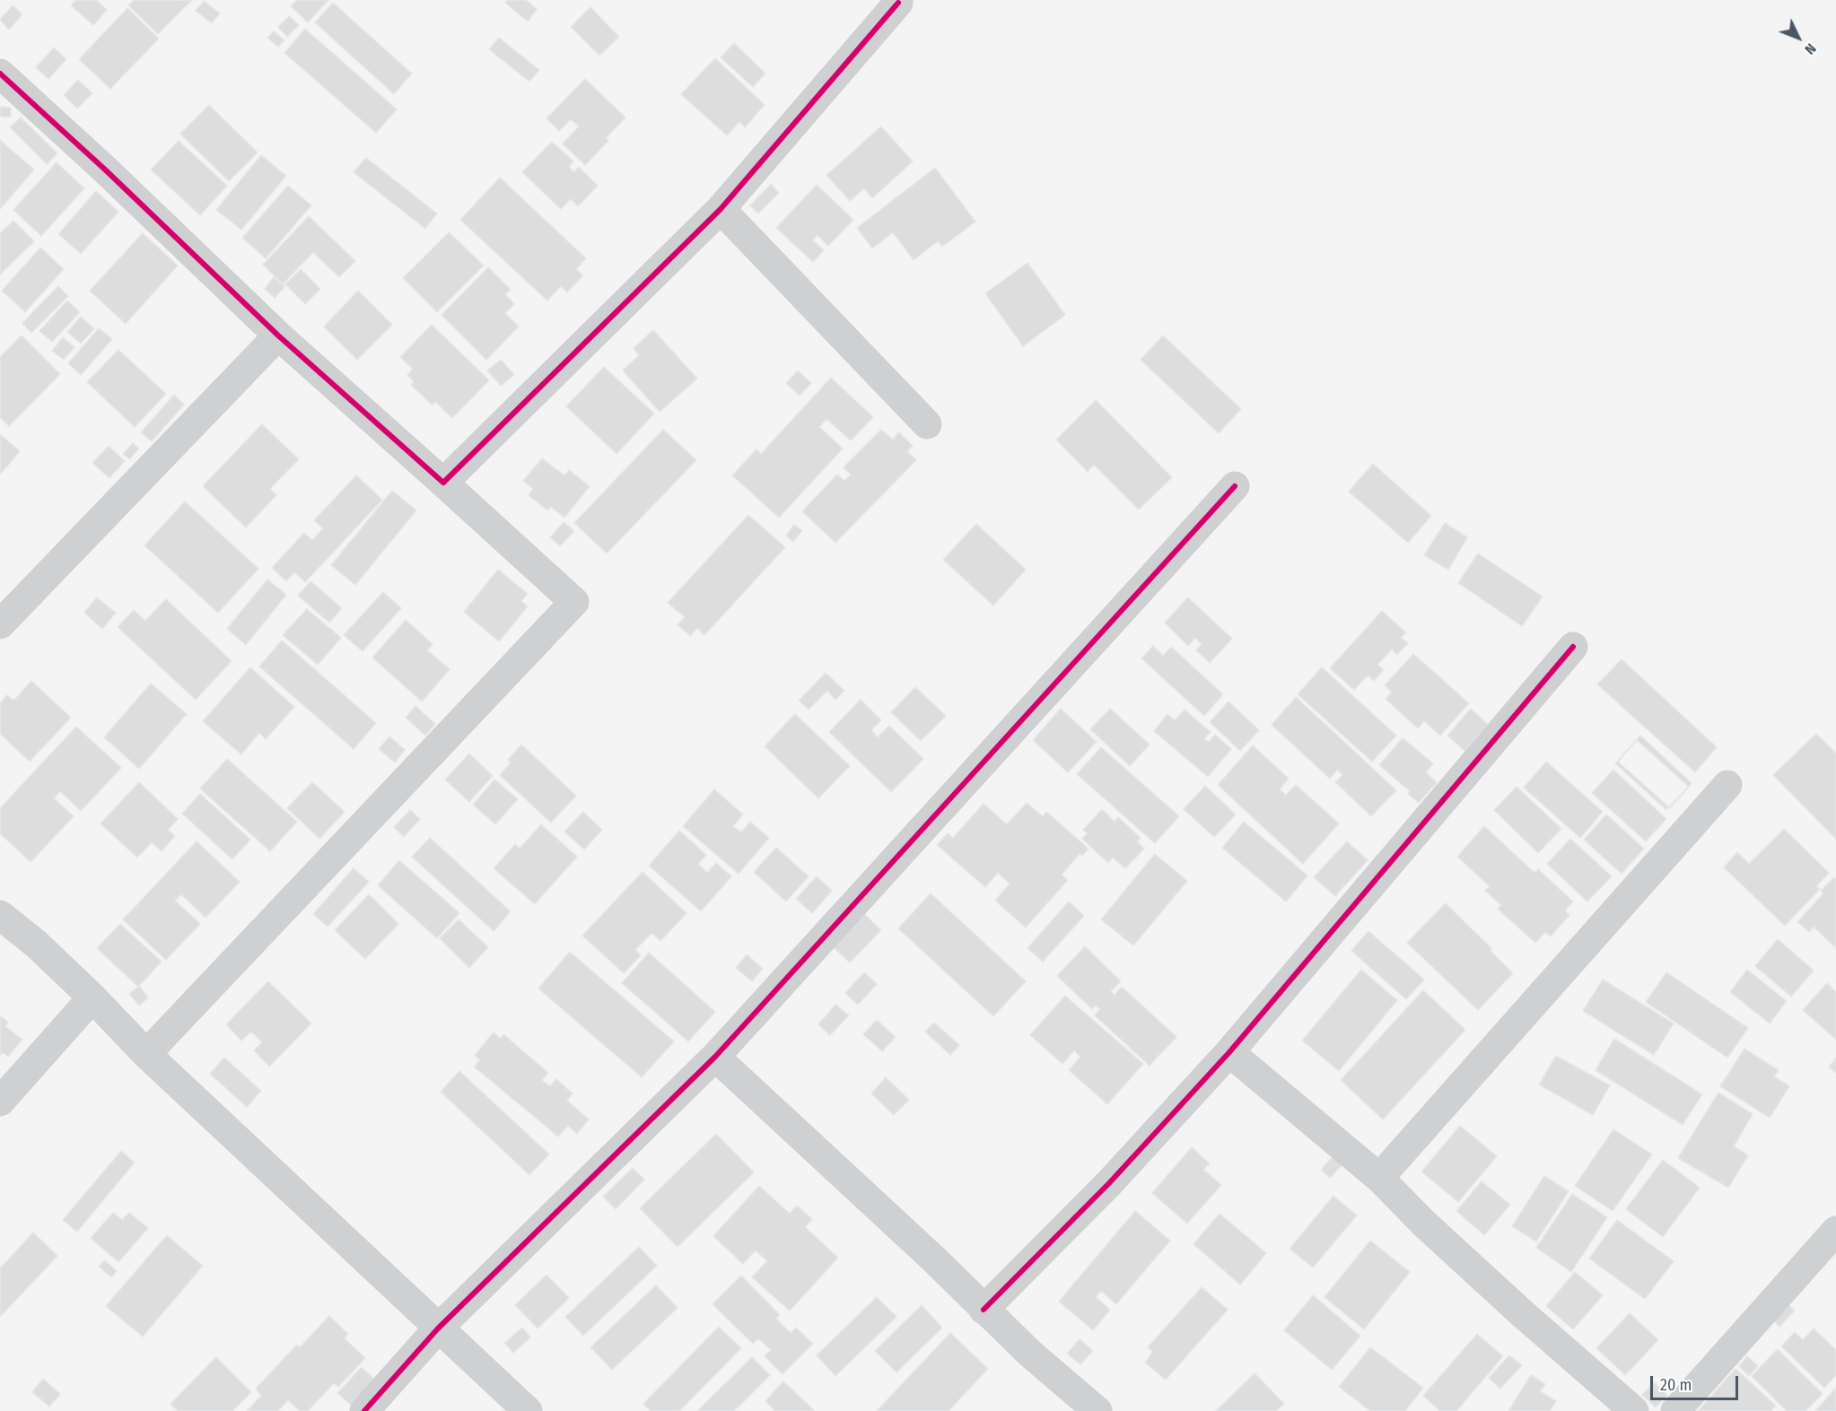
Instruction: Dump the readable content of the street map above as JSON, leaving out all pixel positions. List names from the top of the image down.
{
  "scale_bar": "20 m",
  "north": "bottom right"
}
